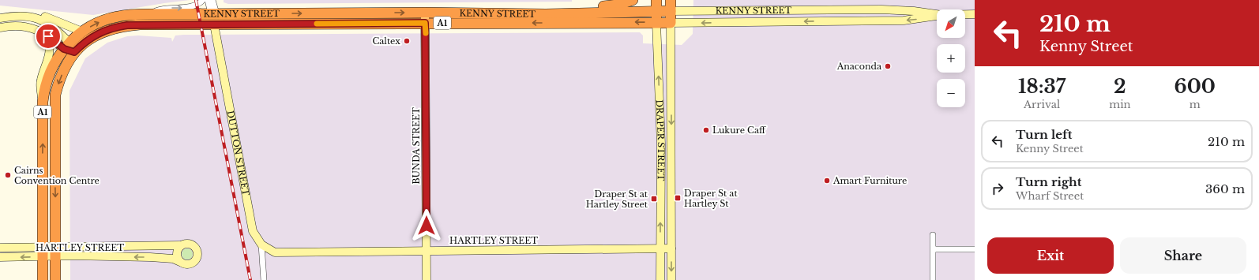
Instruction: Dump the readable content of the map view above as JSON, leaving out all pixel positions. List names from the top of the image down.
{
  "streets": {
    "highway": [
      "KENNY STREET",
      "A1",
      "DRAPER STREET",
      "DUTTON STREET"
    ],
    "street": ["BUNDA STREET", "HARTLEY STREET"]
  },
  "crossings": [
    ["KENNY STREET", "A1"],
    ["KENNY STREET", "DRAPER STREET"],
    ["KENNY STREET", "BUNDA STREET"],
    ["KENNY STREET", "DUTTON STREET"],
    ["A1", "HARTLEY STREET"],
    ["DRAPER STREET", "HARTLEY STREET"],
    ["BUNDA STREET", "HARTLEY STREET"],
    ["DUTTON STREET", "HARTLEY STREET"]
  ],
  "places": {
    "other": [
      "Caltex",
      "Anaconda",
      "Lukure Caff",
      "Cairns Convention Centre",
      "Amart Furniture"
    ],
    "transit": ["Draper St at Hartley St", "Draper St at Hartley Street"]
  },
  "north": "bottom left",
  "page": {
    "turn": ["210 m", "Kenny Street"],
    "map_buttons": ["+", "−"],
    "eta": [
      "18:37",
      "Arrival",
      "2",
      "min",
      "600",
      "m"
    ],
    "list": [
      {
        "name": "Turn left",
        "note": "Kenny Street",
        "value": "210 m"
      },
      {
        "name": "Turn right",
        "note": "Wharf Street",
        "value": "360 m"
      }
    ],
    "buttons": ["Exit", "Share"]
  }
}
